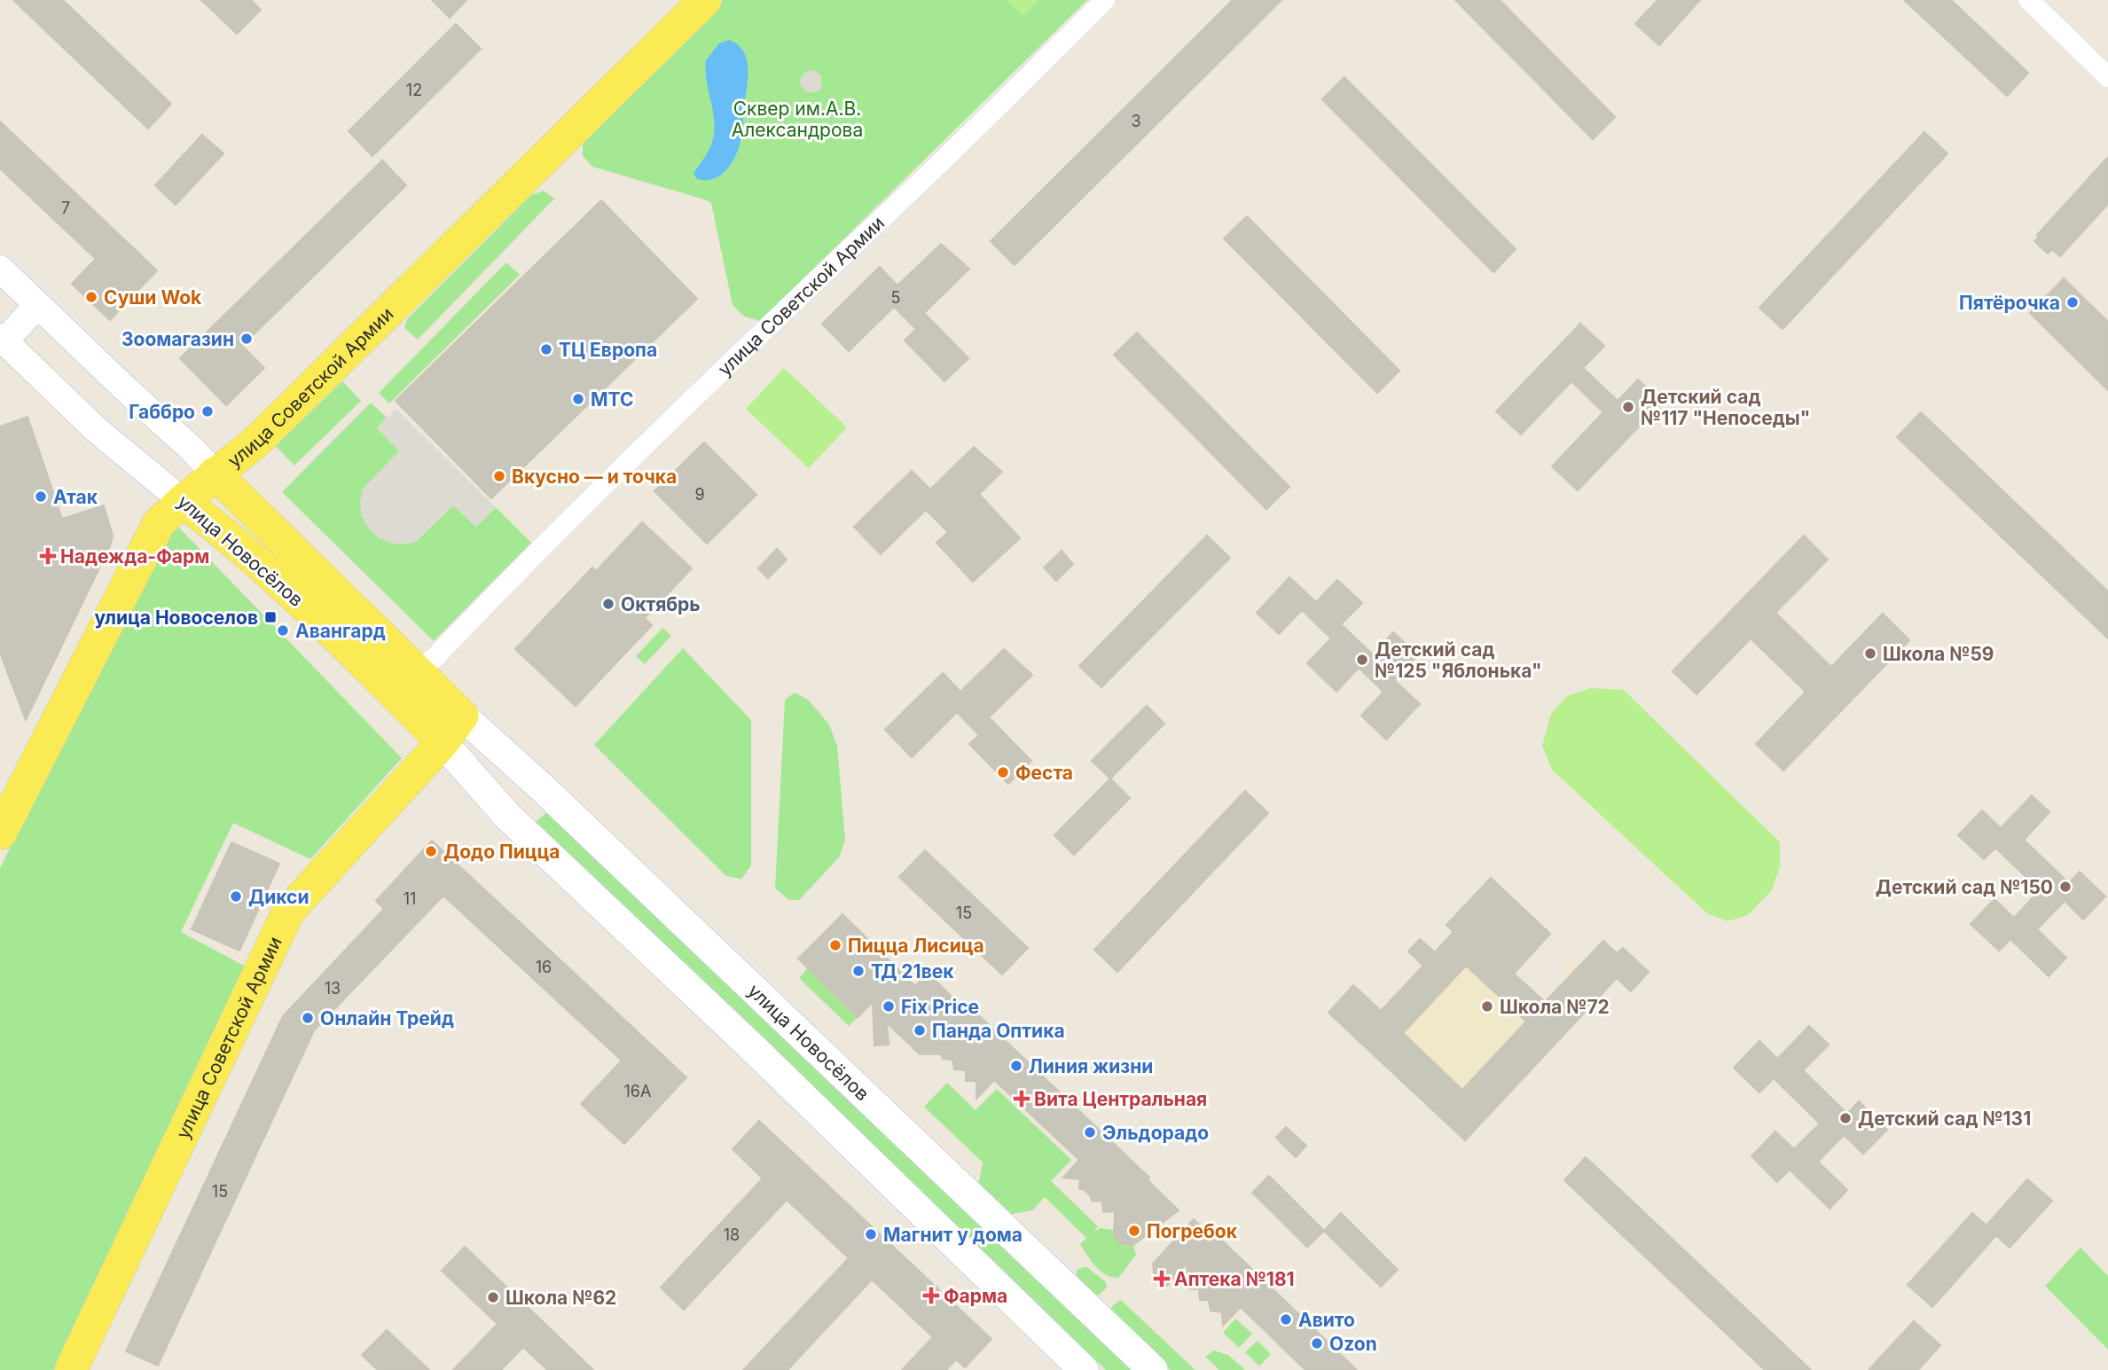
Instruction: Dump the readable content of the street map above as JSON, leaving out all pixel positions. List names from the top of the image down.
{
  "streets": {
    "main road": ["улица Советской Армии", "улица Новосёлов"]
  },
  "crossings": [
    ["улица Советской Армии", "улица Новосёлов"]
  ],
  "parks": ["Сквер им.А.В. Александрова"],
  "places": {
    "other": [
      "Суши Wok",
      "Пятёрочка",
      "Зоомагазин",
      "ТЦ Европа",
      "МТС",
      "Детский сад №117 \"Непоседы\"",
      "Габбро",
      "Вкусно — и точка",
      "Атак",
      "Октябрь",
      "Авангард",
      "Школа №59",
      "Детский сад №125 \"Яблонька\"",
      "Феста",
      "Додо Пицца",
      "Детский сад №150",
      "Дикси",
      "Пицца Лисица",
      "ТД 21век",
      "Fix Price",
      "Школа №72",
      "Онлайн Трейд",
      "Панда Оптика",
      "Линия жизни",
      "Детский сад №131",
      "Эльдорадо",
      "Погребок",
      "Магнит у дома",
      "Школа №62",
      "Авито",
      "Ozon"
    ],
    "health": [
      "Надежда-Фарм",
      "Вита Центральная",
      "Аптека №181",
      "Фарма"
    ],
    "transit": ["улица Новоселов"]
  },
  "house_numbers": [
    "12",
    "3",
    "7",
    "5",
    "9",
    "11",
    "15",
    "16",
    "13",
    "16А",
    "15",
    "18"
  ]
}
